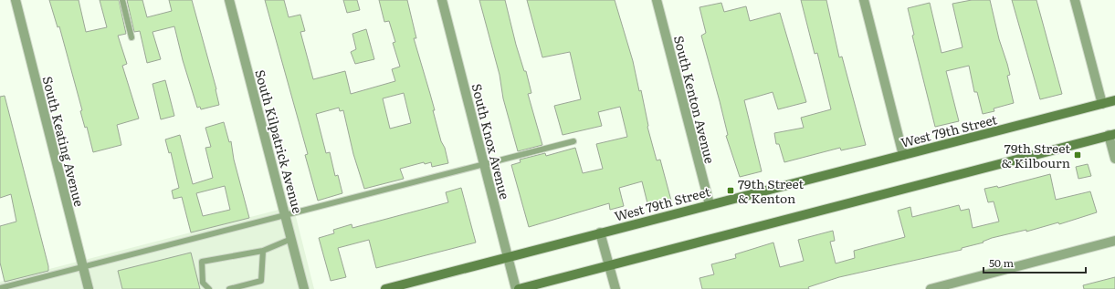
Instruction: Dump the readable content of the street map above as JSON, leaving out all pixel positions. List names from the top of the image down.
{
  "streets": {
    "main road": ["West 79th Street"],
    "street": [
      "South Kenton Avenue",
      "South Keating Avenue",
      "South Kilpatrick Avenue",
      "South Knox Avenue"
    ]
  },
  "crossings": [
    ["South Kenton Avenue", "West 79th Street"],
    ["West 79th Street", "South Knox Avenue"]
  ],
  "places": {
    "transit": ["79th Street & Kilbourn", "79th Street & Kenton"]
  },
  "scale_bar": "50 m"
}
